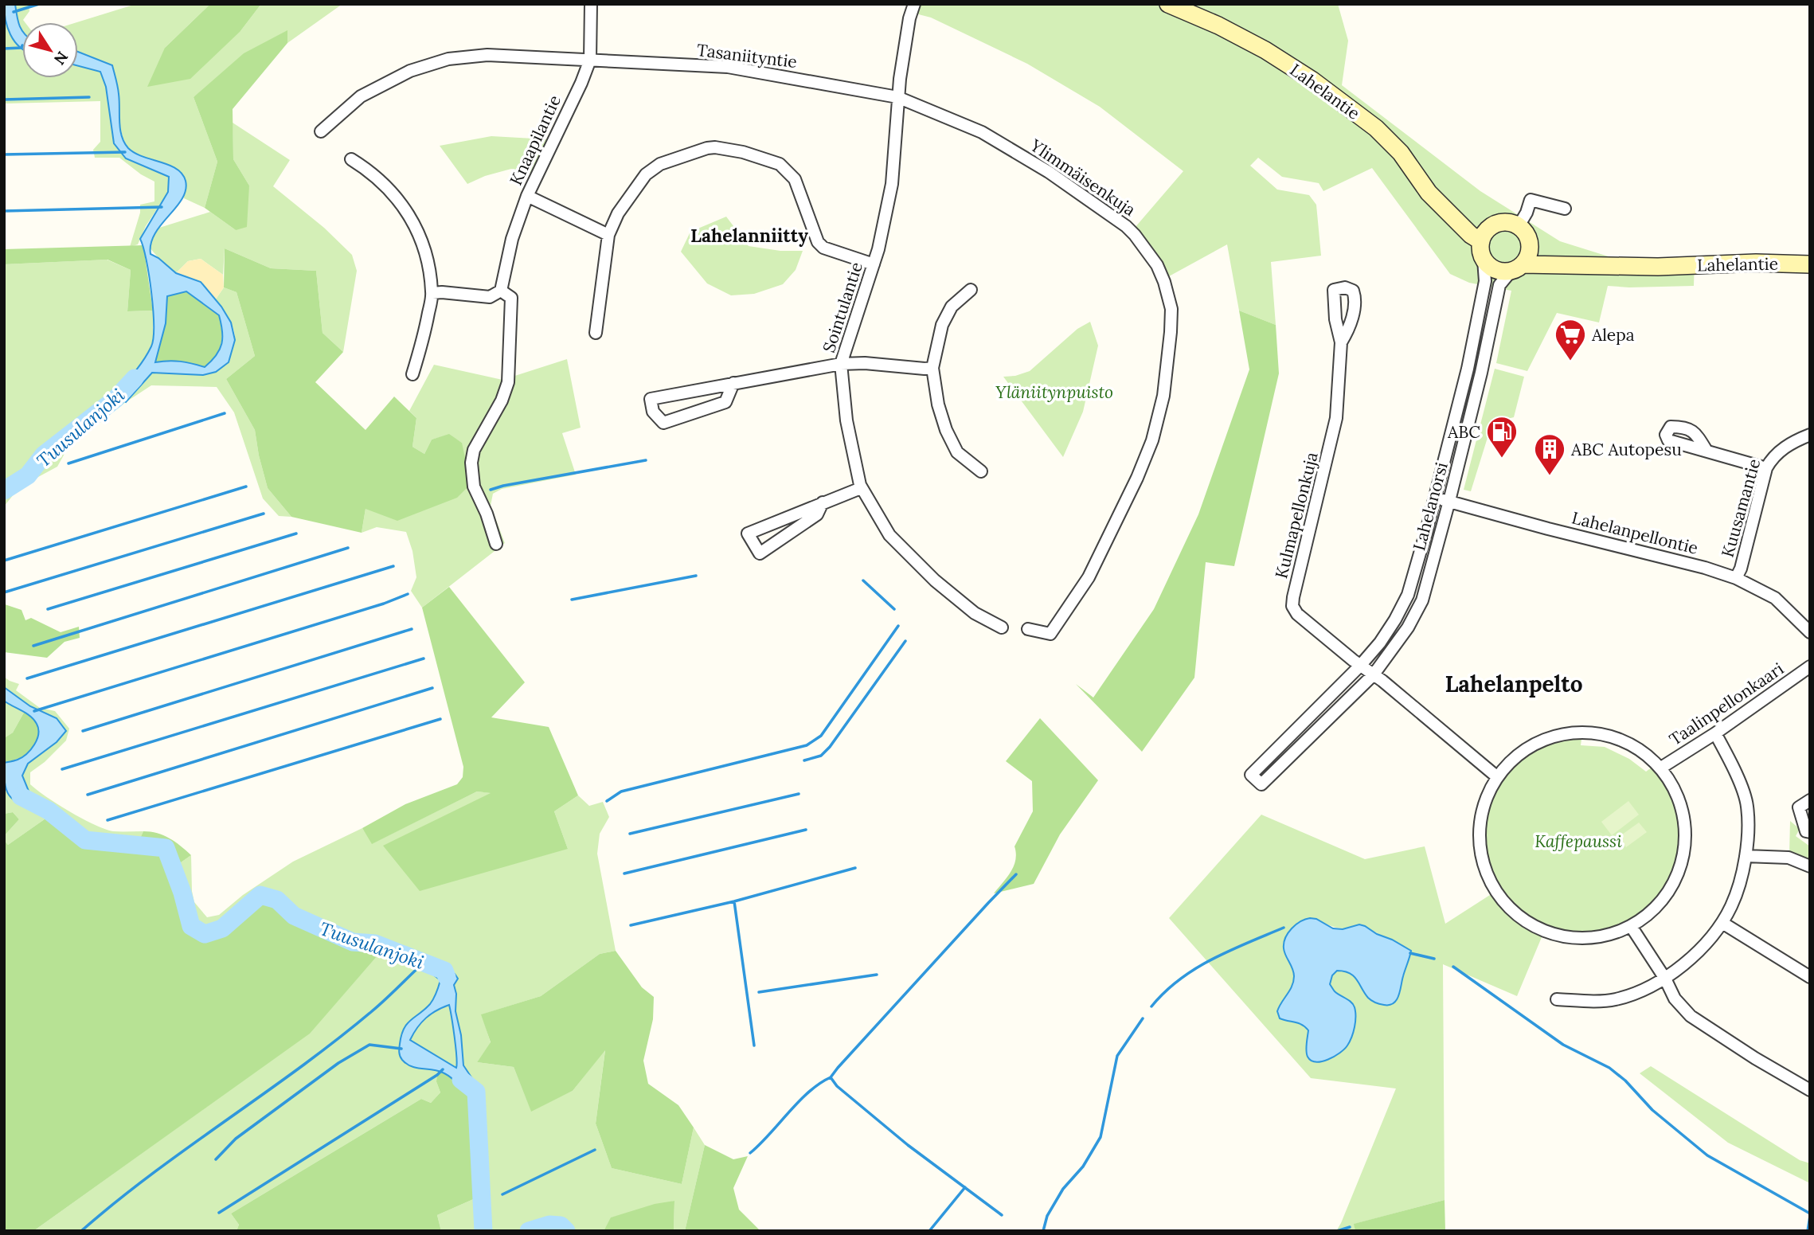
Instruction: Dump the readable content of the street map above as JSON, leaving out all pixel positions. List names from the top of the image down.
{
  "streets": {
    "main road": ["Lahelantie"],
    "street": [
      "Tasaniityntie",
      "Knaapilantie",
      "Ylimmäisenkuja",
      "Sointulantie",
      "Lahelanorsi",
      "Kuusamantie",
      "Kulmapellonkuja",
      "Lahelanpellontie",
      "Taalinpellonkaari"
    ]
  },
  "crossings": [
    ["Tasaniityntie", "Knaapilantie"],
    ["Tasaniityntie", "Ylimmäisenkuja"],
    ["Tasaniityntie", "Sointulantie"],
    ["Lahelantie", "Lahelanorsi"],
    ["Ylimmäisenkuja", "Sointulantie"],
    ["Lahelanorsi", "Kulmapellonkuja"],
    ["Lahelanorsi", "Lahelanpellontie"],
    ["Kuusamantie", "Lahelanpellontie"]
  ],
  "districts": ["Lahelanniitty", "Lahelanpelto"],
  "water": ["Tuusulanjoki"],
  "parks": ["Yläniitynpuisto", "Kaffepaussi"],
  "places": {
    "supermarket": ["Alepa"],
    "fuel station": ["ABC"],
    "building": ["ABC Autopesu"]
  },
  "north": "bottom right"
}
